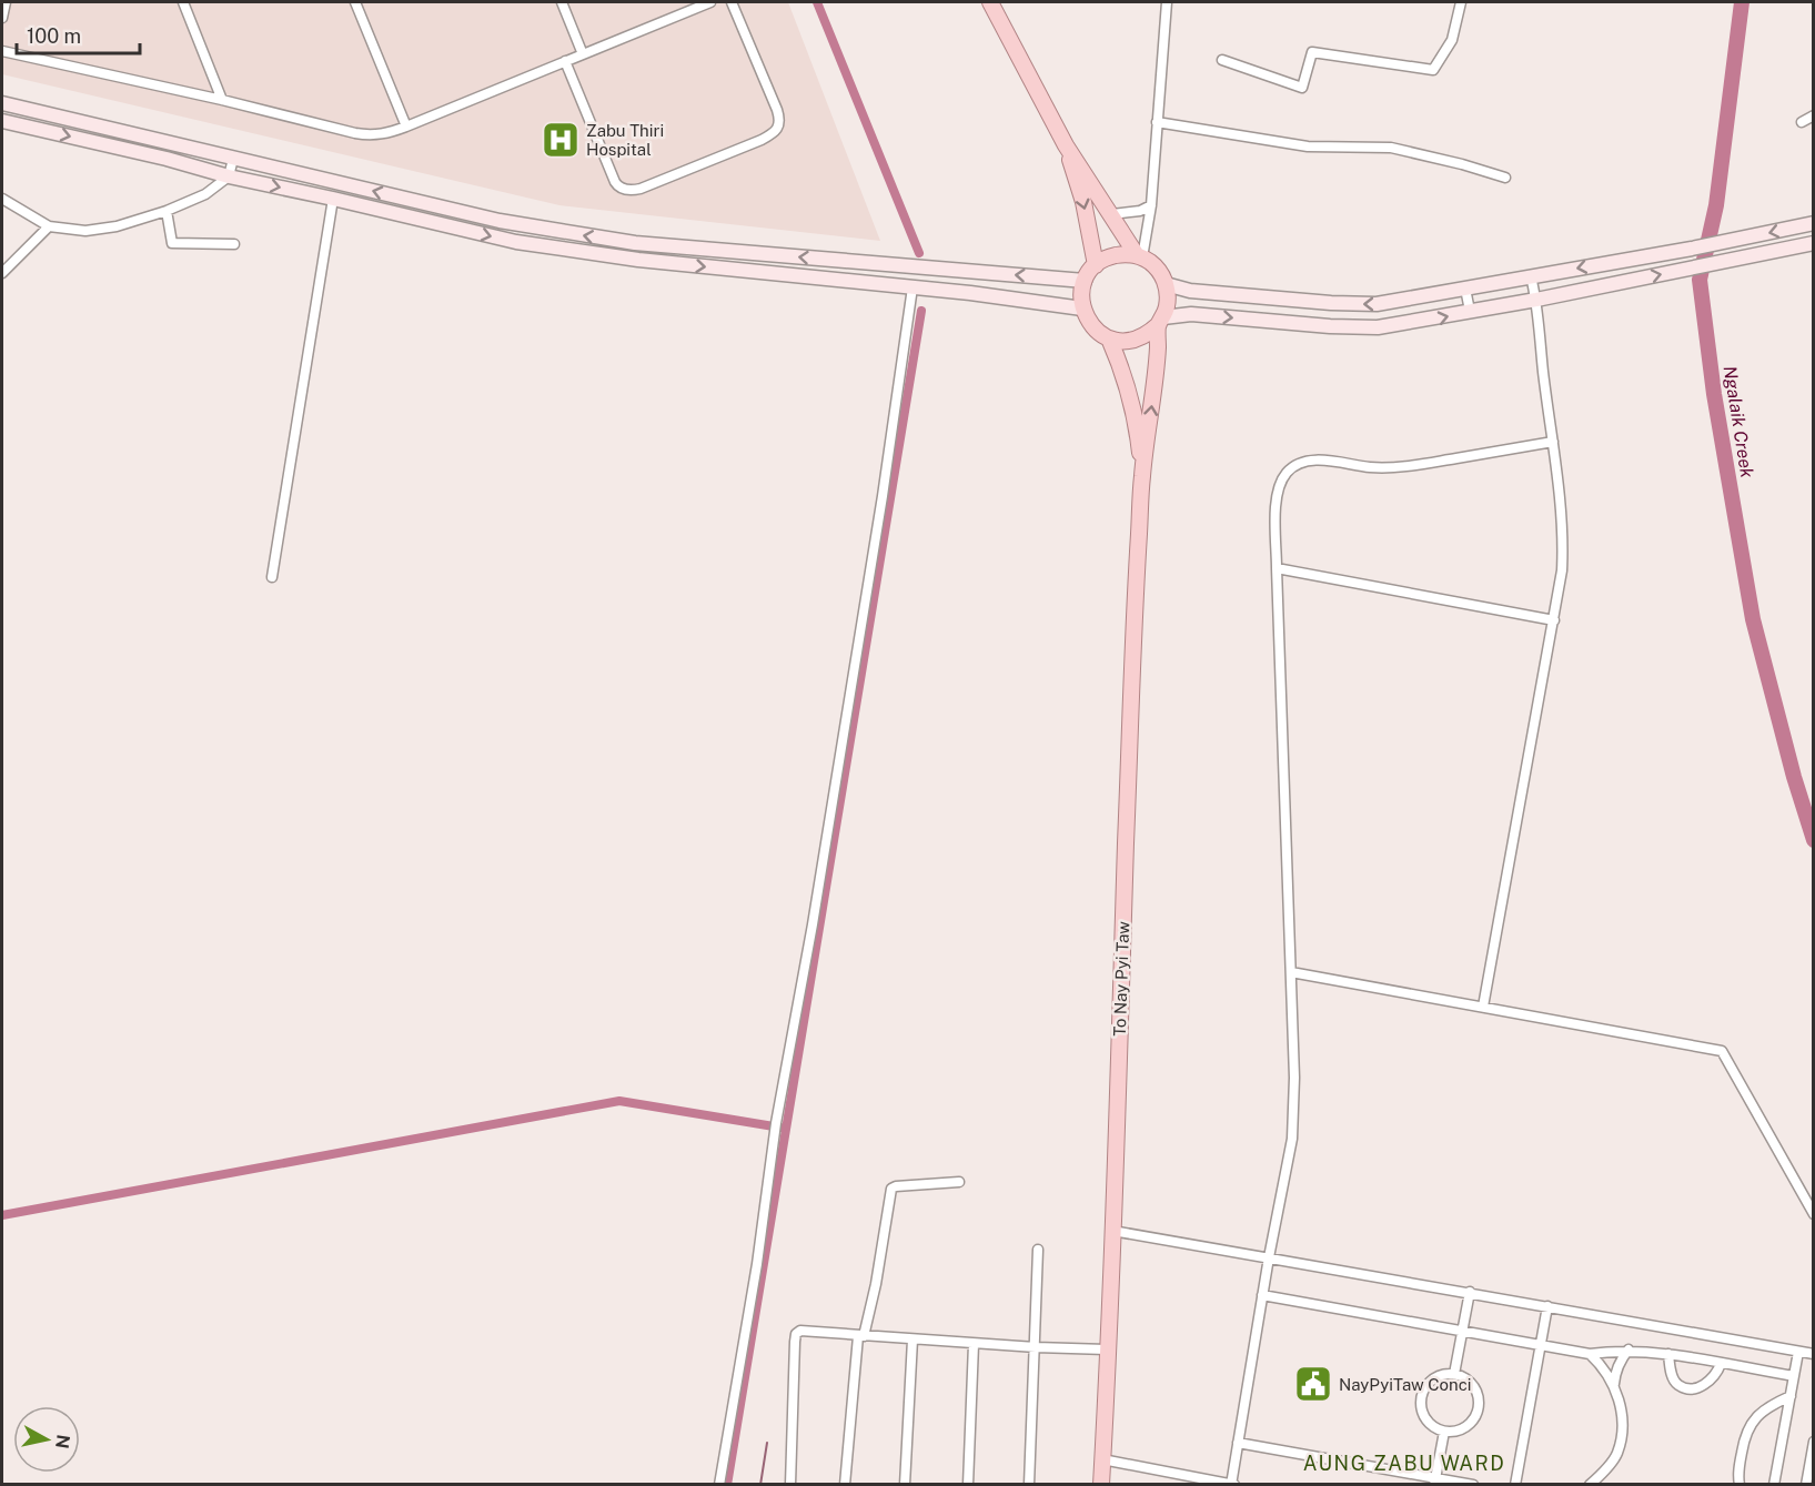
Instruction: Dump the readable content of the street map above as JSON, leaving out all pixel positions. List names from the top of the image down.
{
  "streets": {
    "main road": ["To Nay Pyi Taw"]
  },
  "districts": ["AUNG ZABU WARD"],
  "water": ["Ngalaik Creek"],
  "places": {
    "hospital": ["Zabu Thiri Hospital"],
    "public building": ["NayPyiTaw Conci"]
  },
  "scale_bar": "100 m",
  "north": "right"
}
